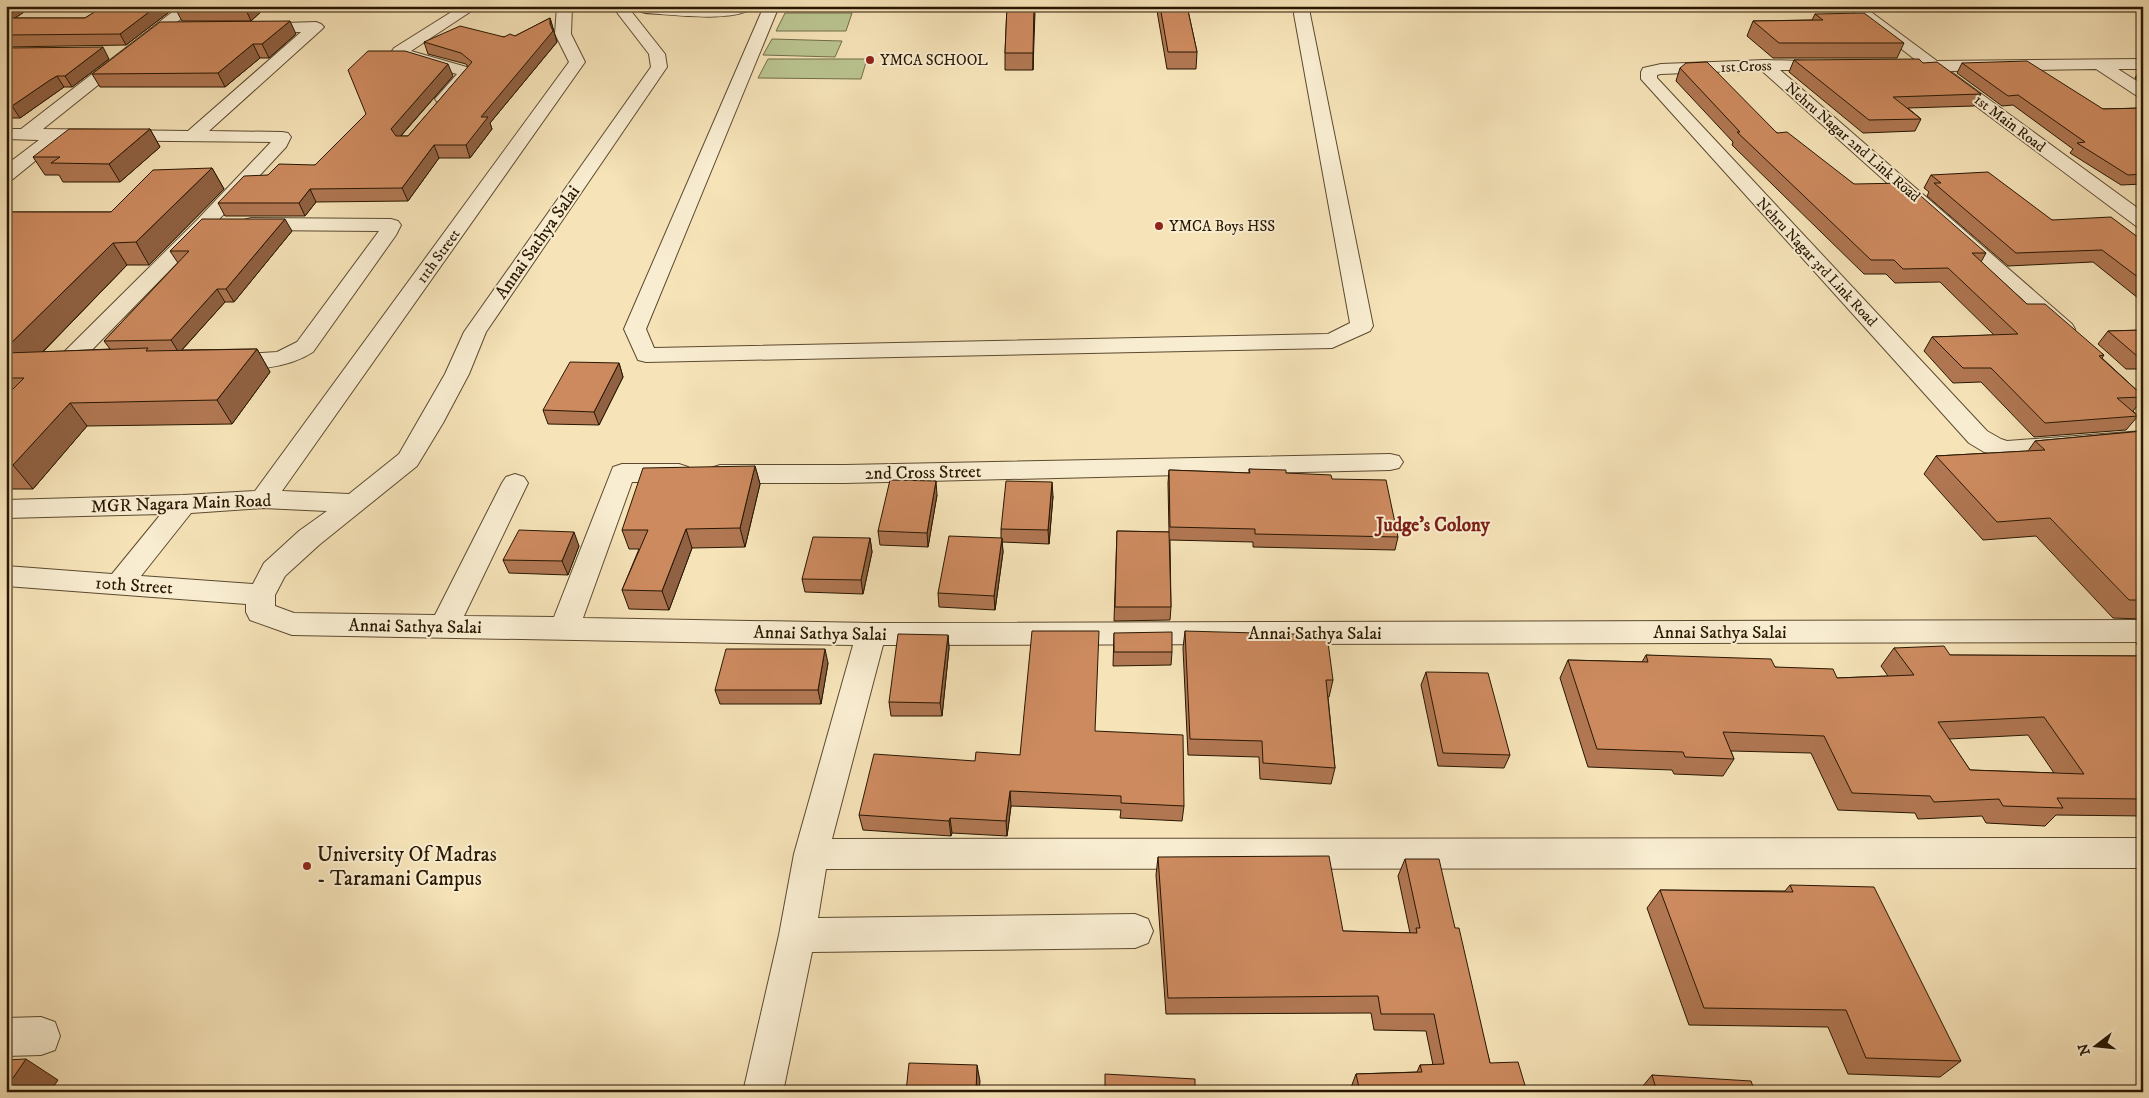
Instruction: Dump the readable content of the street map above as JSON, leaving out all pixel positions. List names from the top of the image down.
{
  "streets": {
    "street": [
      "1st Cross",
      "1st Main Road",
      "Nehru Nagar 2nd Link Road",
      "Annai Sathya Salai",
      "11th Street",
      "Nehru Nagar 3rd Link Road",
      "2nd Cross Street",
      "MGR Nagara Main Road",
      "10th Street"
    ]
  },
  "crossings": [
    ["1st Cross", "Nehru Nagar 2nd Link Road"],
    ["1st Cross", "Nehru Nagar 3rd Link Road"],
    ["Annai Sathya Salai", "2nd Cross Street"],
    ["Annai Sathya Salai", "MGR Nagara Main Road"],
    ["Annai Sathya Salai", "10th Street"],
    ["11th Street", "MGR Nagara Main Road"]
  ],
  "districts": ["Judge's Colony"],
  "places": ["YMCA SCHOOL", "YMCA Boys HSS", "University Of Madras - Taramani Campus"],
  "north": "left"
}
